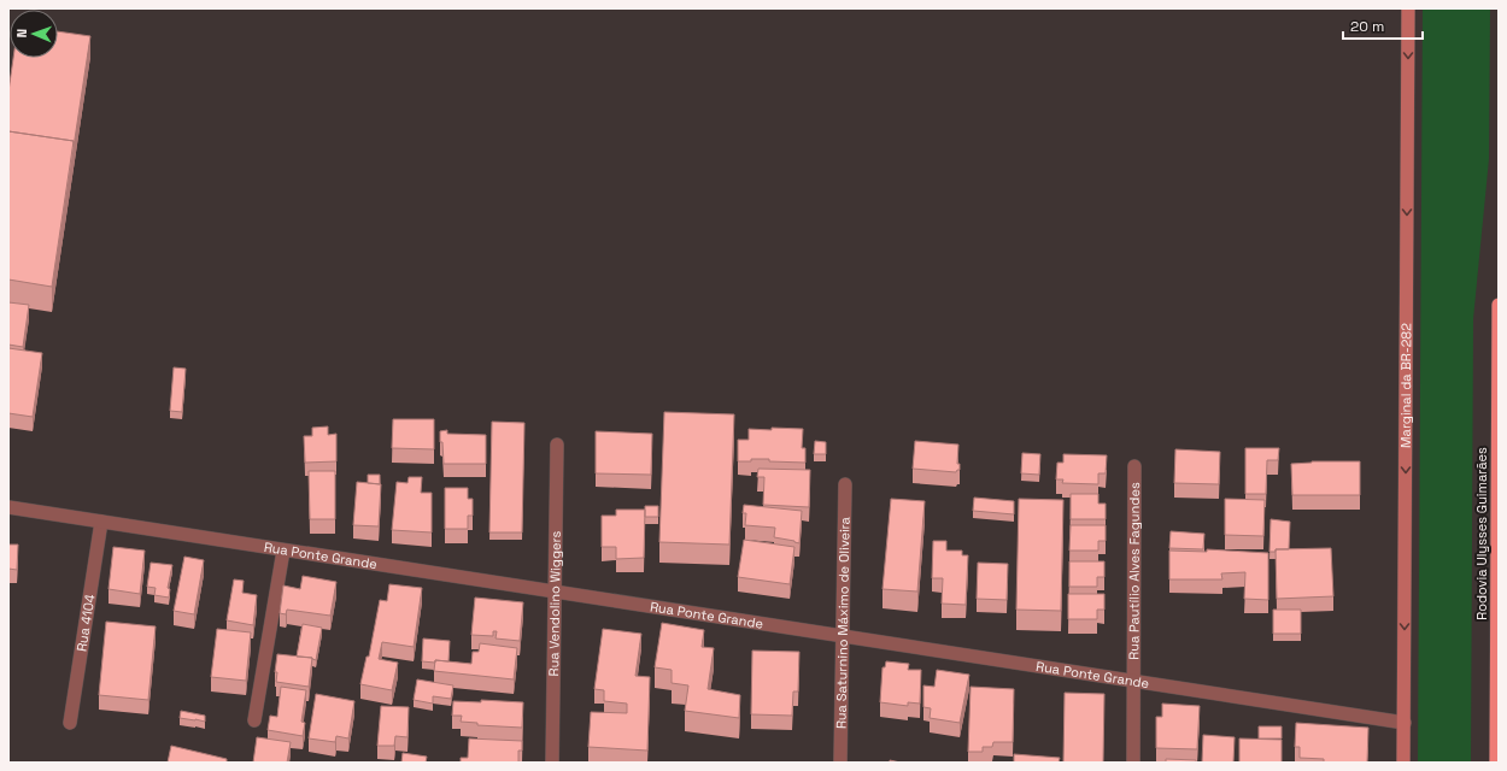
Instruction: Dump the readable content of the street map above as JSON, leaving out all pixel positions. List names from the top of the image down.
{
  "streets": {
    "highway": ["Rodovia Ulysses Guimarães"],
    "main road": ["Marginal da BR-282"],
    "street": [
      "Rua Ponte Grande",
      "Rua Pautílio Alves Fagundes",
      "Rua Vendolino Wiggers",
      "Rua 4104",
      "Rua Saturnino Máximo de Oliveira"
    ]
  },
  "crossings": [
    ["Marginal da BR-282", "Rua Ponte Grande"],
    ["Rua Ponte Grande", "Rua Pautílio Alves Fagundes"],
    ["Rua Ponte Grande", "Rua Vendolino Wiggers"],
    ["Rua Ponte Grande", "Rua 4104"],
    ["Rua Ponte Grande", "Rua Saturnino Máximo de Oliveira"]
  ],
  "one_way": ["Marginal da BR-282"],
  "scale_bar": "20 m",
  "north": "left"
}
